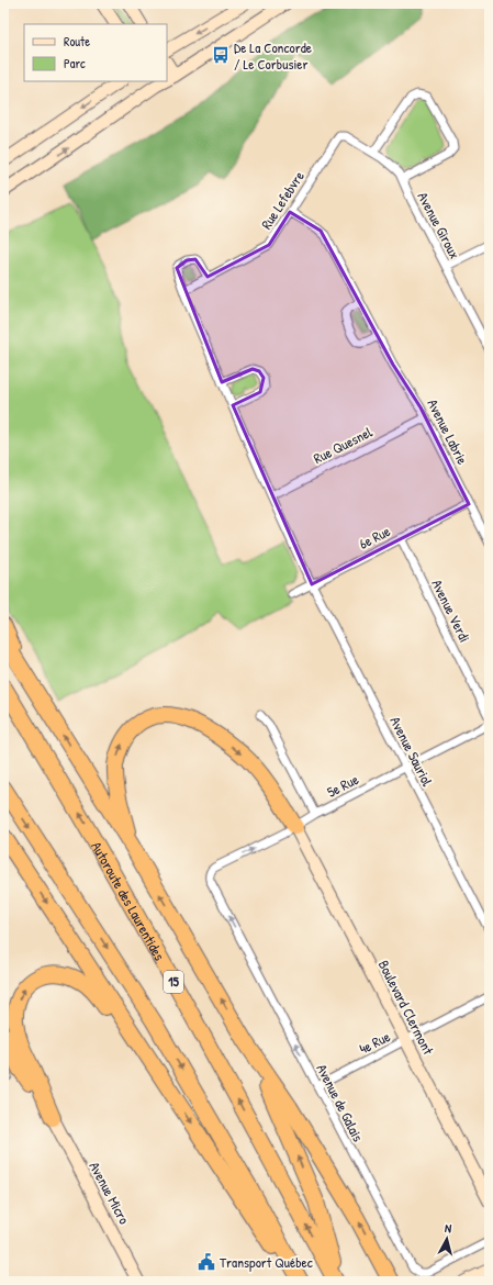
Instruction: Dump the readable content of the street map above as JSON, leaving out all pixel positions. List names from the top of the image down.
{
  "streets": {
    "highway": ["Autoroute des Laurentides", "15"],
    "street": [
      "Rue Lefebvre",
      "Avenue Giroux",
      "Avenue Labrie",
      "Rue Quesnel",
      "6e Rue",
      "Avenue Verdi",
      "Avenue Sauriol",
      "5e Rue",
      "Boulevard Clermont",
      "4e Rue",
      "Avenue de Galais",
      "Avenue Micro"
    ]
  },
  "crossings": [
    ["Rue Lefebvre", "Avenue Giroux"],
    ["Rue Lefebvre", "Avenue Labrie"],
    ["Avenue Labrie", "Rue Quesnel"],
    ["Avenue Labrie", "6e Rue"],
    ["6e Rue", "Avenue Verdi"],
    ["6e Rue", "Avenue Sauriol"],
    ["Avenue Sauriol", "5e Rue"],
    ["5e Rue", "Boulevard Clermont"],
    ["5e Rue", "Avenue de Galais"],
    ["Boulevard Clermont", "4e Rue"],
    ["4e Rue", "Avenue de Galais"]
  ],
  "one_way": ["Avenue de Galais"],
  "places": {
    "bus stop": ["De La Concorde / Le Corbusier"],
    "public building": ["Transport Québec"]
  },
  "legend": ["Route", "Parc"],
  "north": "top"
}
